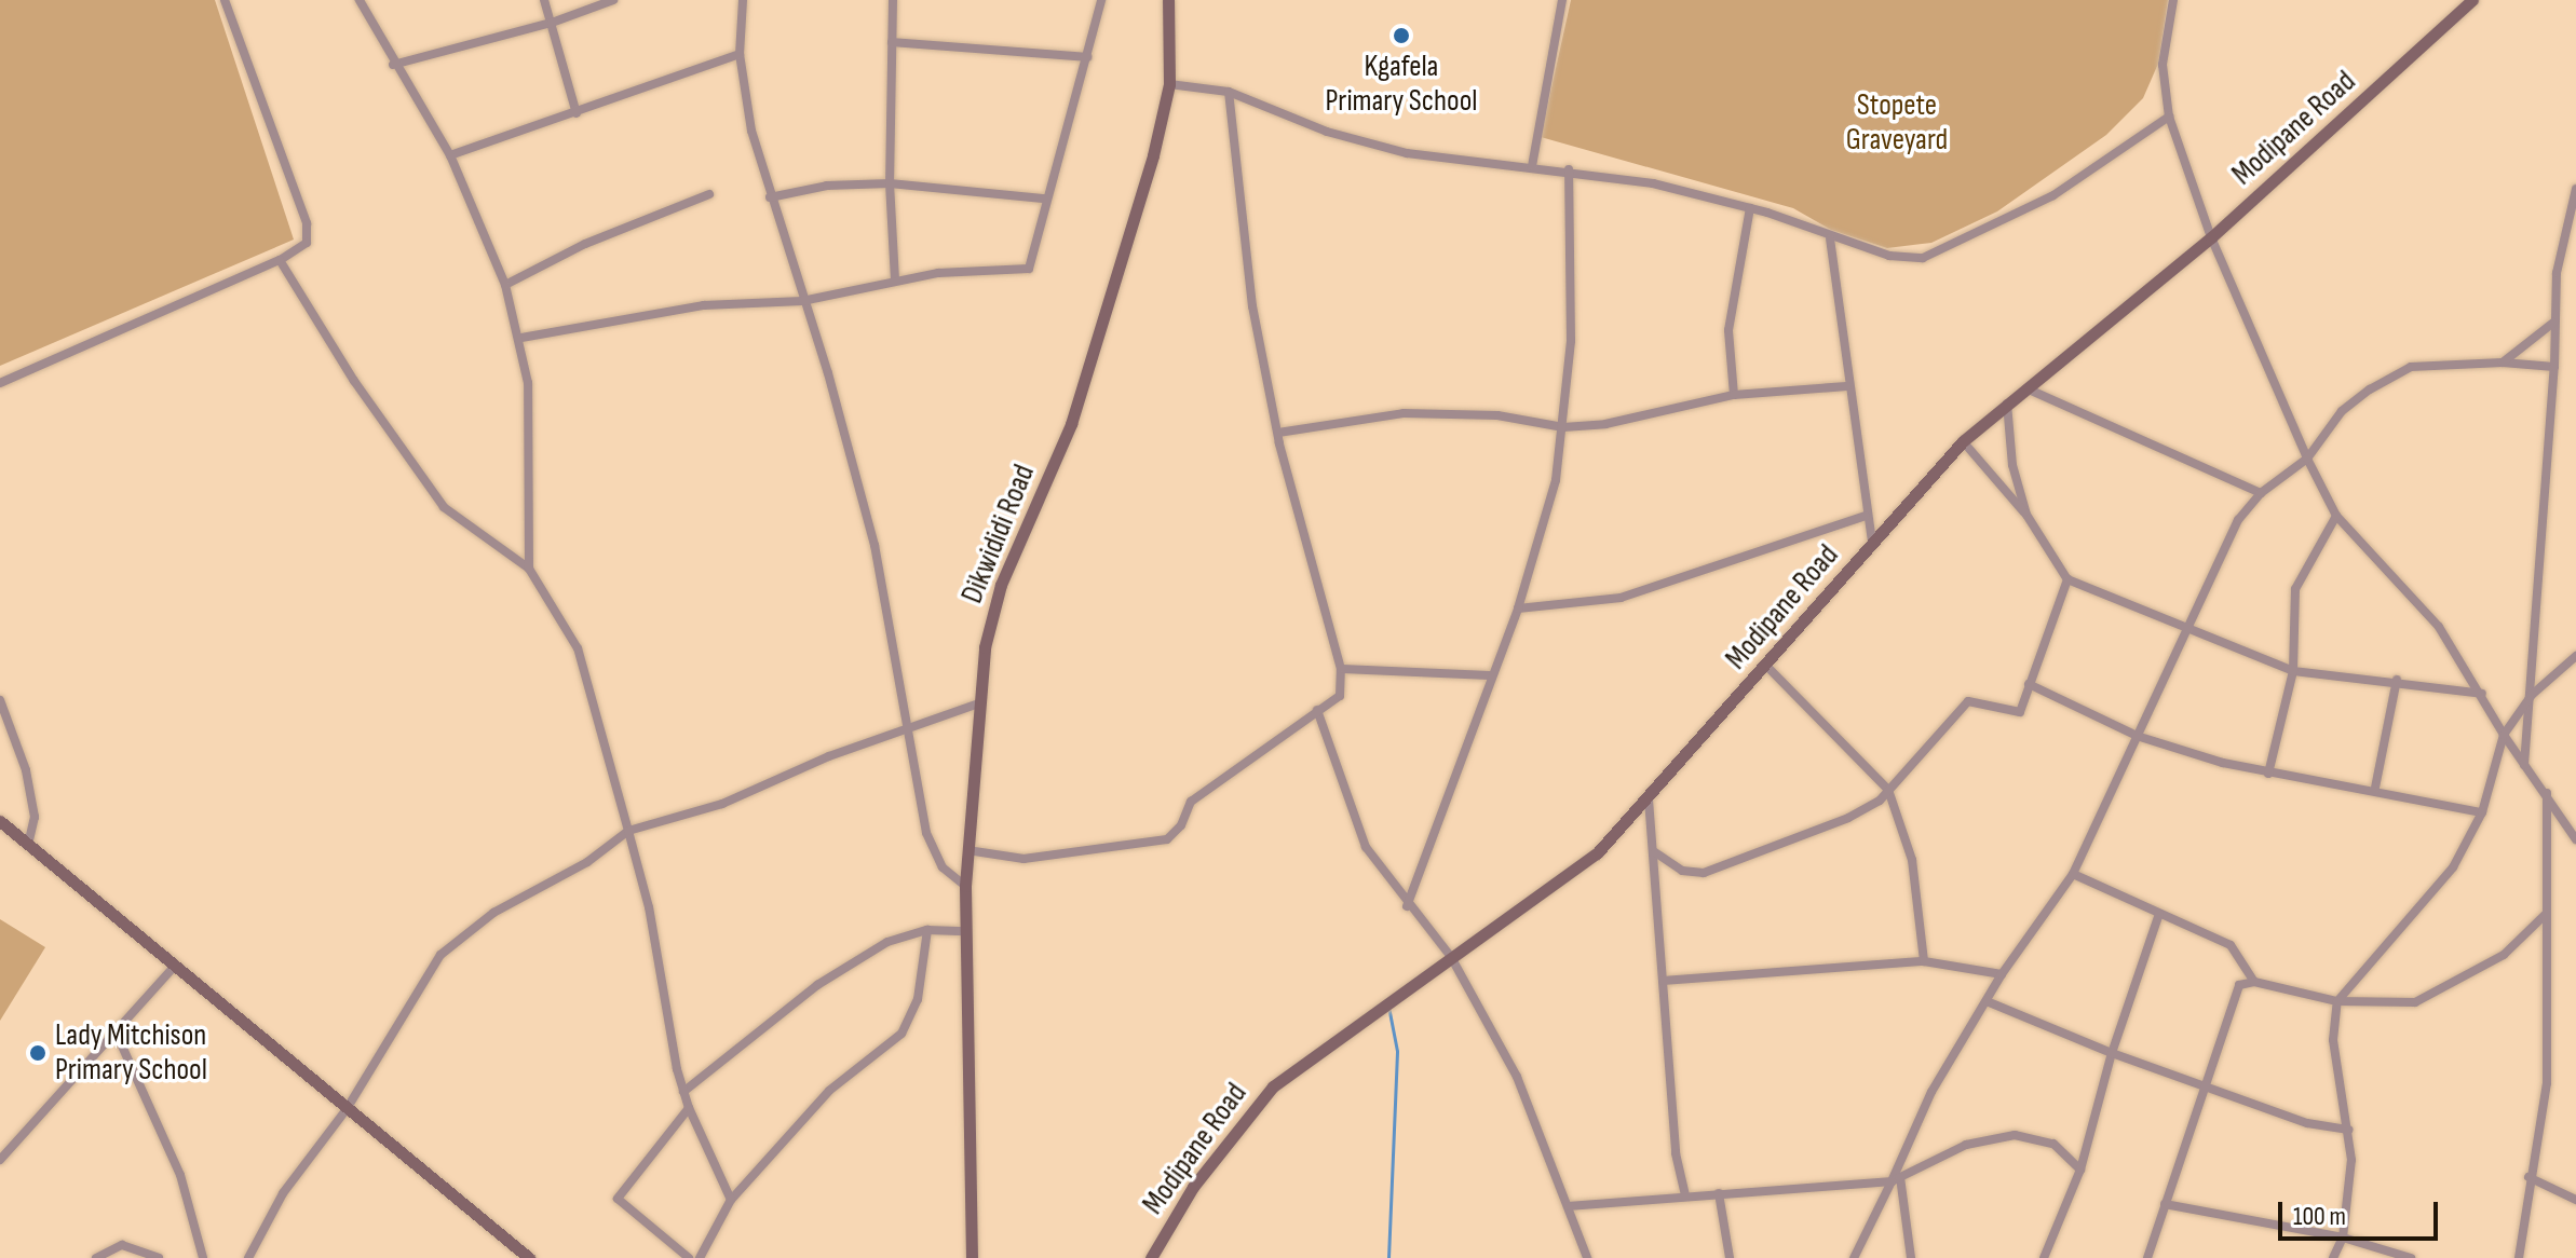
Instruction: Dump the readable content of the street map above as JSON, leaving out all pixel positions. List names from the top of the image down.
{
  "streets": {
    "main road": ["Modipane Road", "Dikwididi Road"]
  },
  "parks": ["Stopete Graveyard"],
  "places": ["Kgafela Primary School", "Lady Mitchison Primary School"],
  "scale_bar": "100 m"
}
